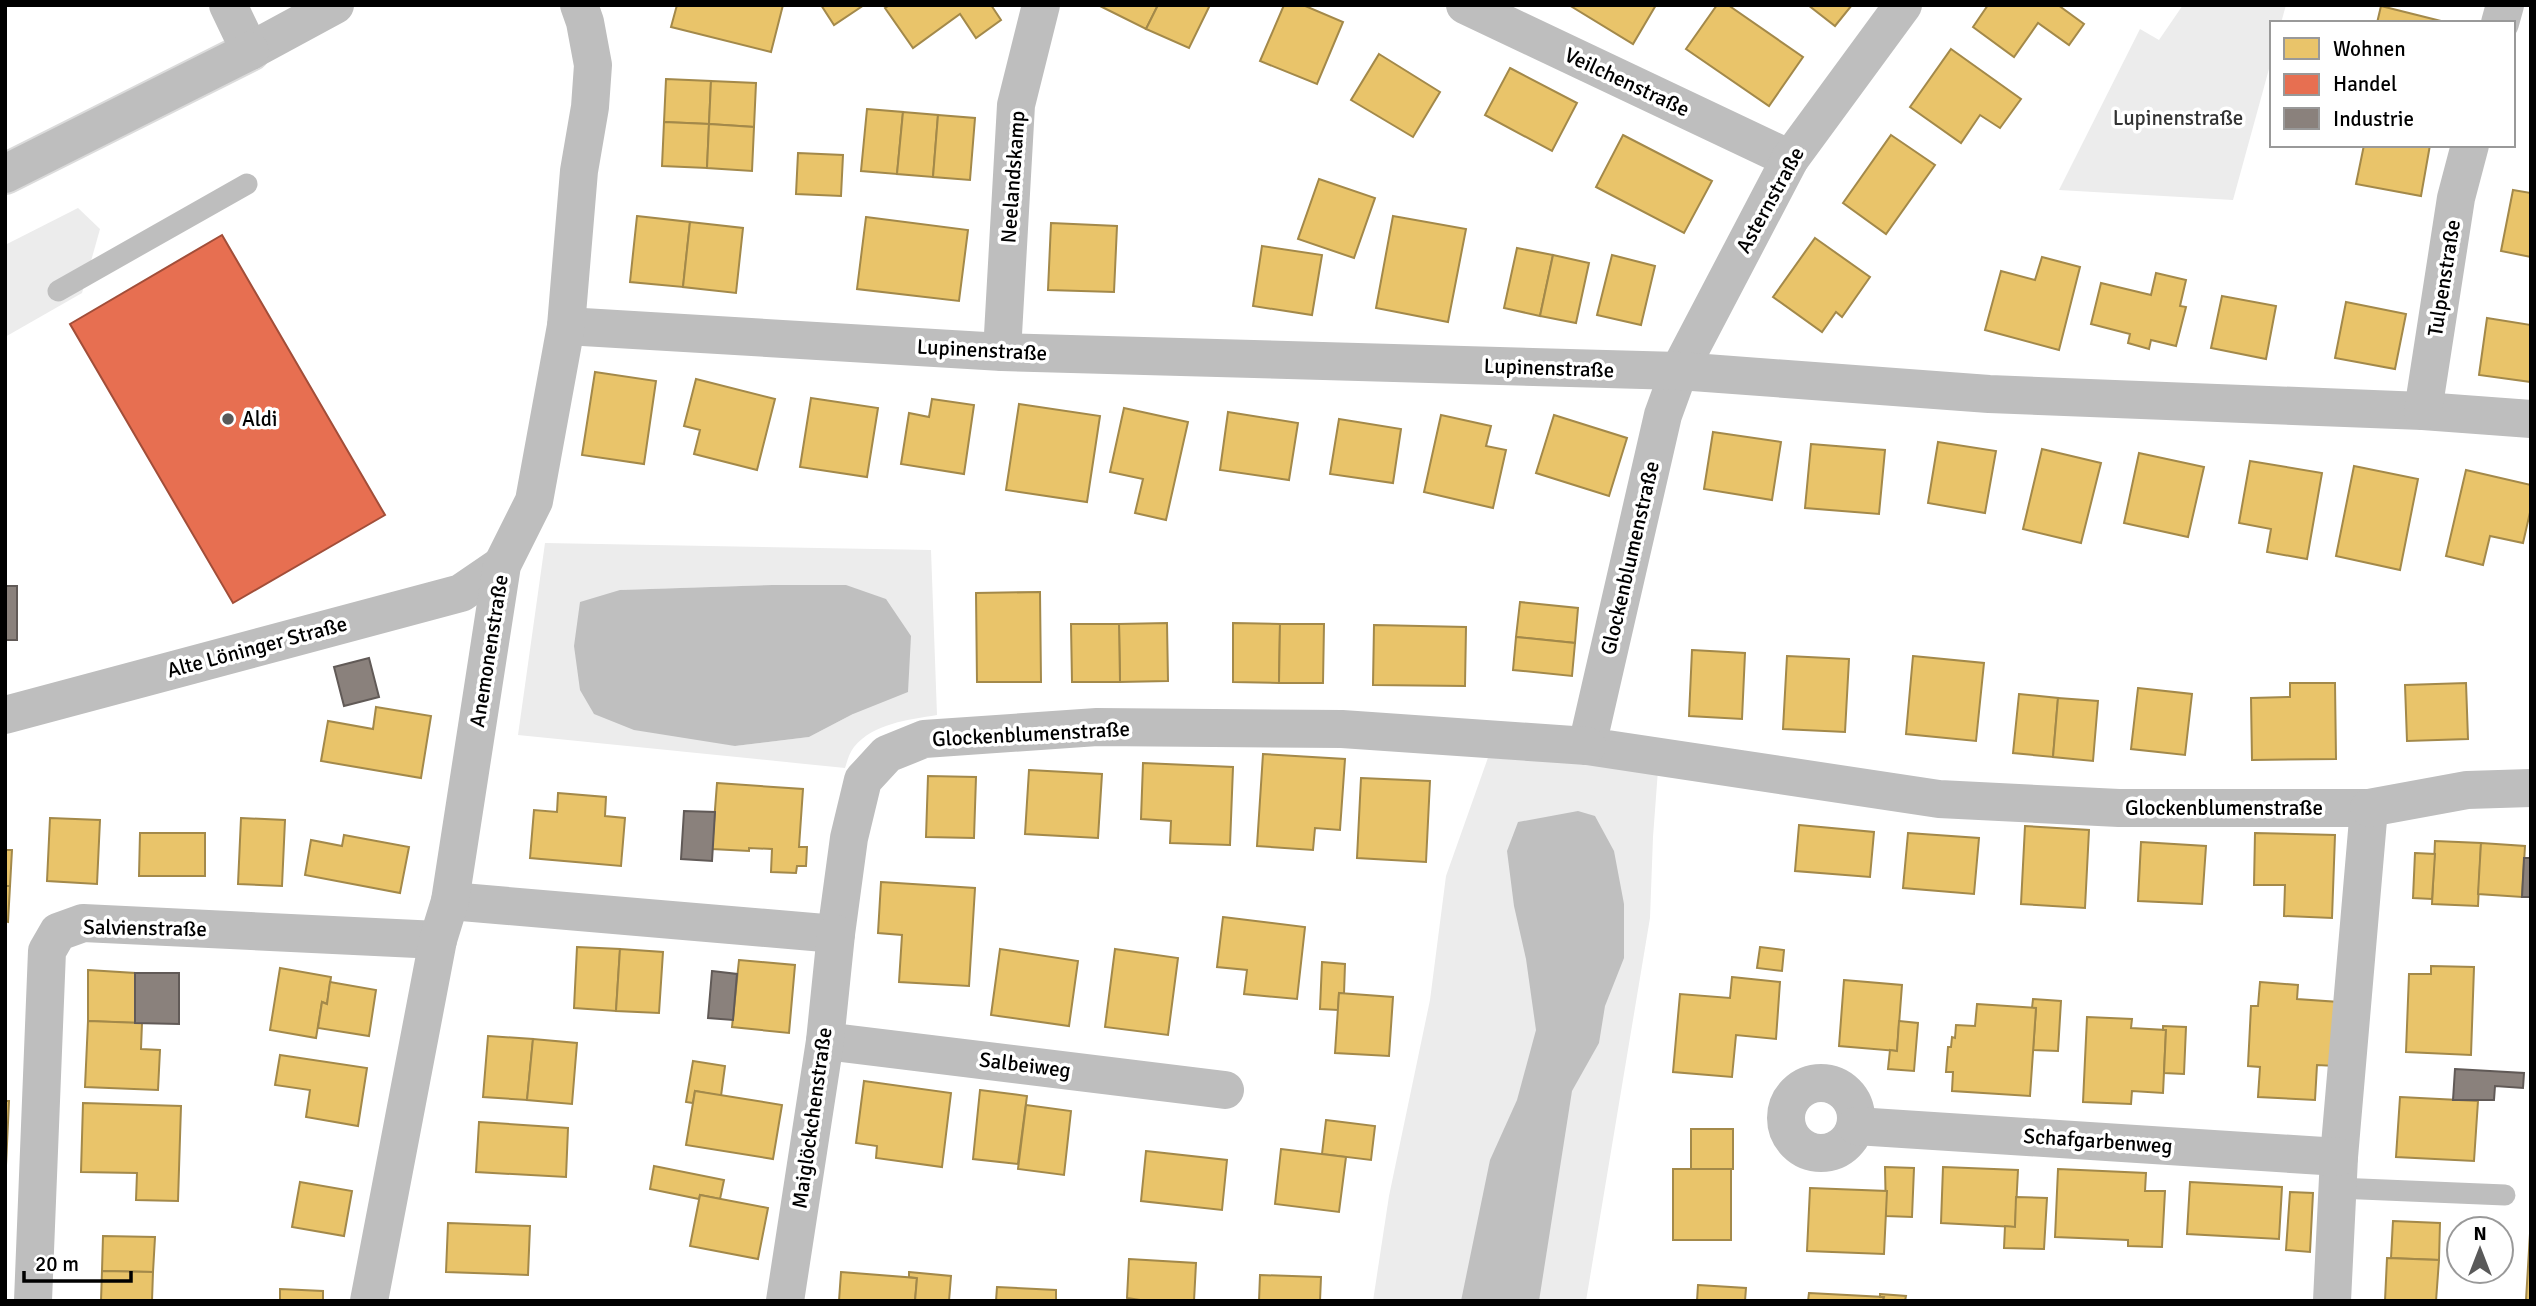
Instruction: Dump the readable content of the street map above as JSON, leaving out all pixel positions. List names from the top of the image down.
{
  "streets": {
    "main road": [
      "Veilchenstraße",
      "Neelandskamp",
      "Asternstraße",
      "Tulpenstraße",
      "Lupinenstraße",
      "Glockenblumenstraße",
      "Alte Löninger Straße",
      "Anemonenstraße",
      "Salvienstraße",
      "Salbeiweg",
      "Maiglöckchenstraße",
      "Schafgarbenweg"
    ]
  },
  "crossings": [
    ["Veilchenstraße", "Asternstraße"],
    ["Neelandskamp", "Lupinenstraße"],
    ["Asternstraße", "Lupinenstraße"],
    ["Asternstraße", "Glockenblumenstraße"],
    ["Tulpenstraße", "Lupinenstraße"],
    ["Lupinenstraße", "Glockenblumenstraße"],
    ["Lupinenstraße", "Anemonenstraße"],
    ["Glockenblumenstraße", "Maiglöckchenstraße"],
    ["Alte Löninger Straße", "Anemonenstraße"],
    ["Anemonenstraße", "Salvienstraße"],
    ["Salbeiweg", "Maiglöckchenstraße"]
  ],
  "parks": ["Lupinenstraße"],
  "places": ["Aldi"],
  "legend": ["Wohnen", "Handel", "Industrie"],
  "scale_bar": "20 m",
  "north": "top"
}
